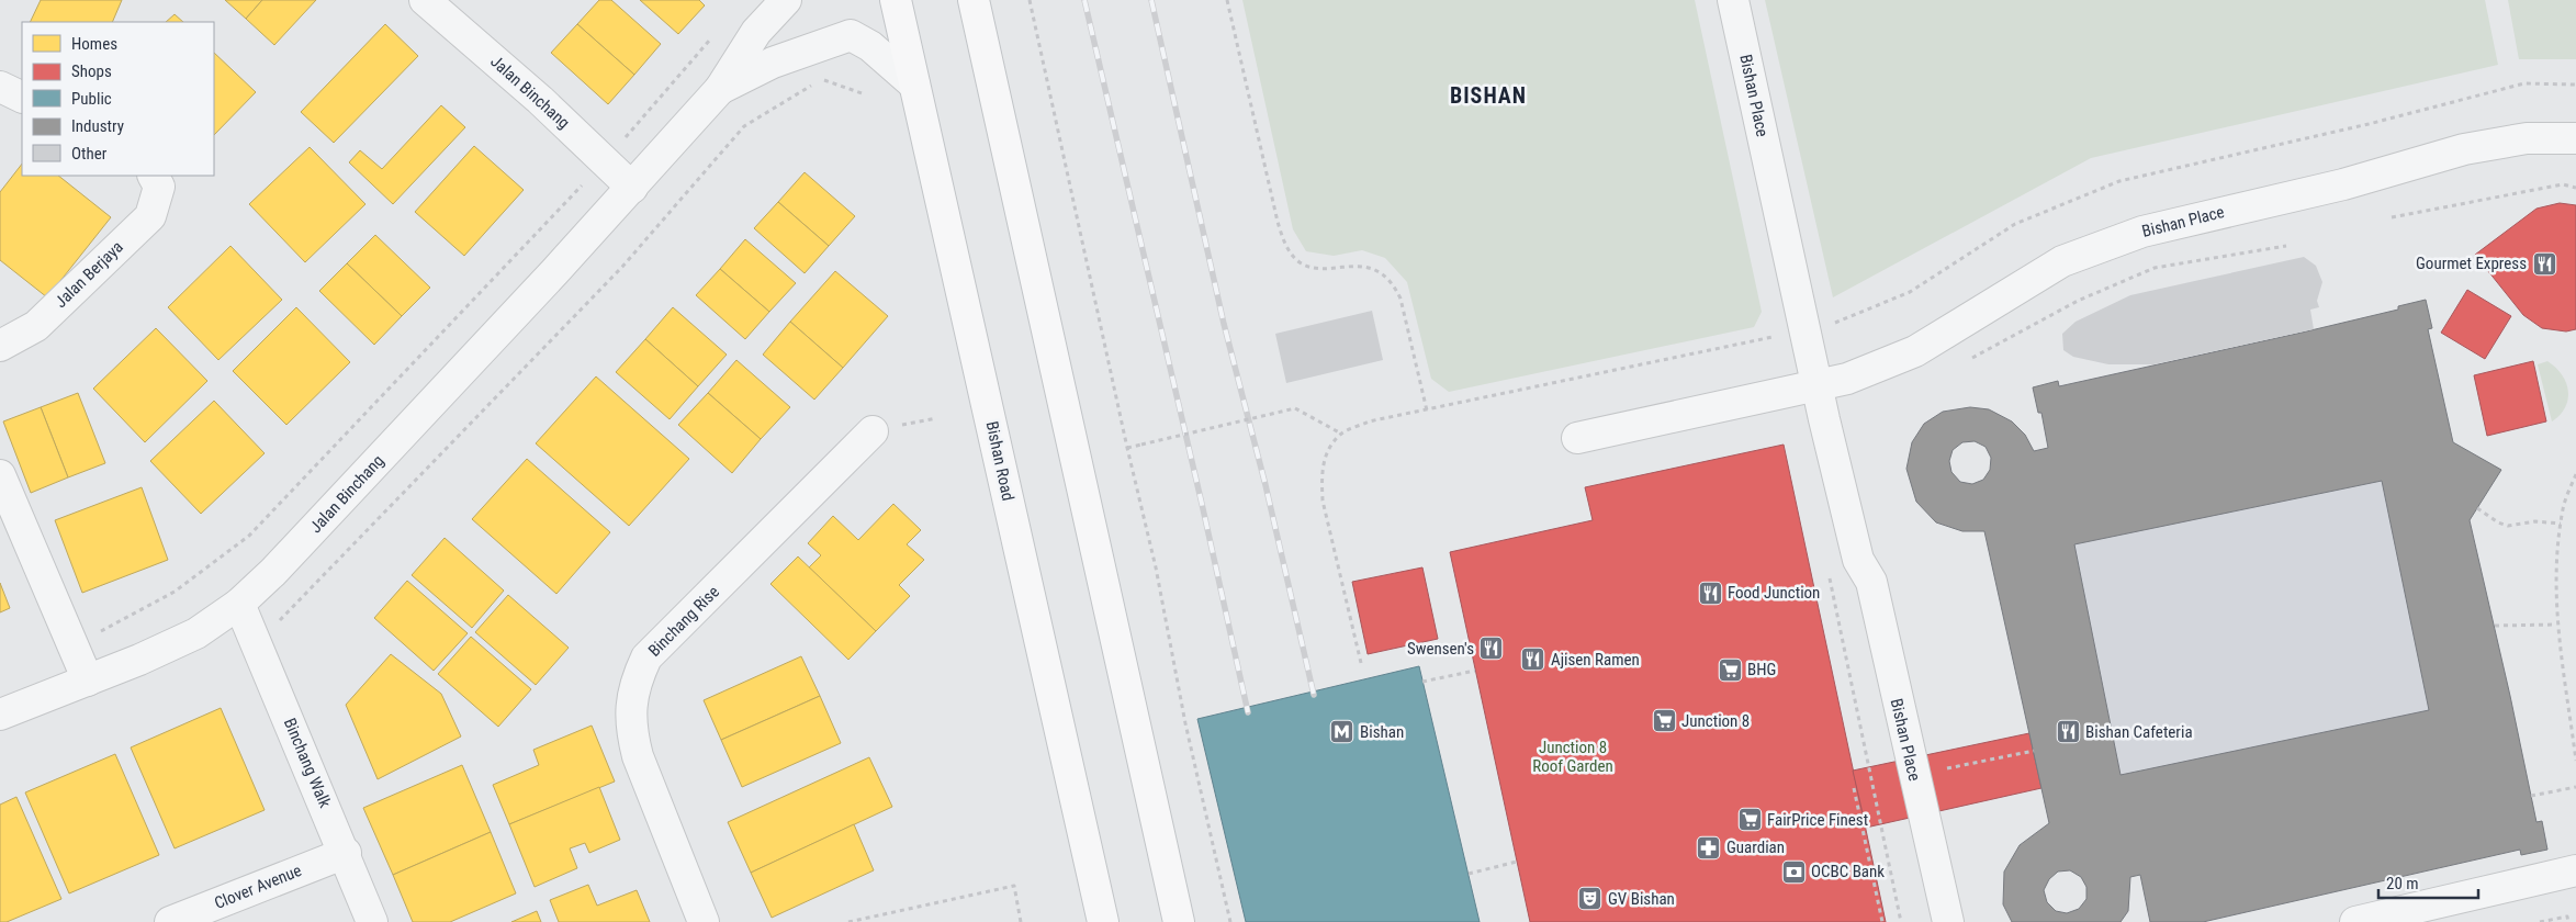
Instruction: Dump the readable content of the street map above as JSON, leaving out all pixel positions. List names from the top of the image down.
{
  "streets": {
    "main road": ["Bishan Road"],
    "street": [
      "Jalan Binchang",
      "Bishan Place",
      "Jalan Berjaya",
      "Binchang Rise",
      "Binchang Walk",
      "Clover Avenue"
    ]
  },
  "crossings": [
    ["Jalan Binchang", "Bishan Road"],
    ["Jalan Binchang", "Binchang Walk"],
    ["Binchang Walk", "Clover Avenue"]
  ],
  "districts": ["BISHAN"],
  "parks": ["Junction 8 Roof Garden"],
  "places": {
    "restaurant": [
      "Gourmet Express",
      "Food Junction",
      "Swensen's",
      "Ajisen Ramen",
      "Bishan Cafeteria"
    ],
    "supermarket": ["BHG", "Junction 8", "FairPrice Finest"],
    "metro station": ["Bishan"],
    "pharmacy": ["Guardian"],
    "bank": ["OCBC Bank"],
    "theatre": ["GV Bishan"]
  },
  "legend": [
    "Homes",
    "Shops",
    "Public",
    "Industry",
    "Other"
  ],
  "scale_bar": "20 m"
}
